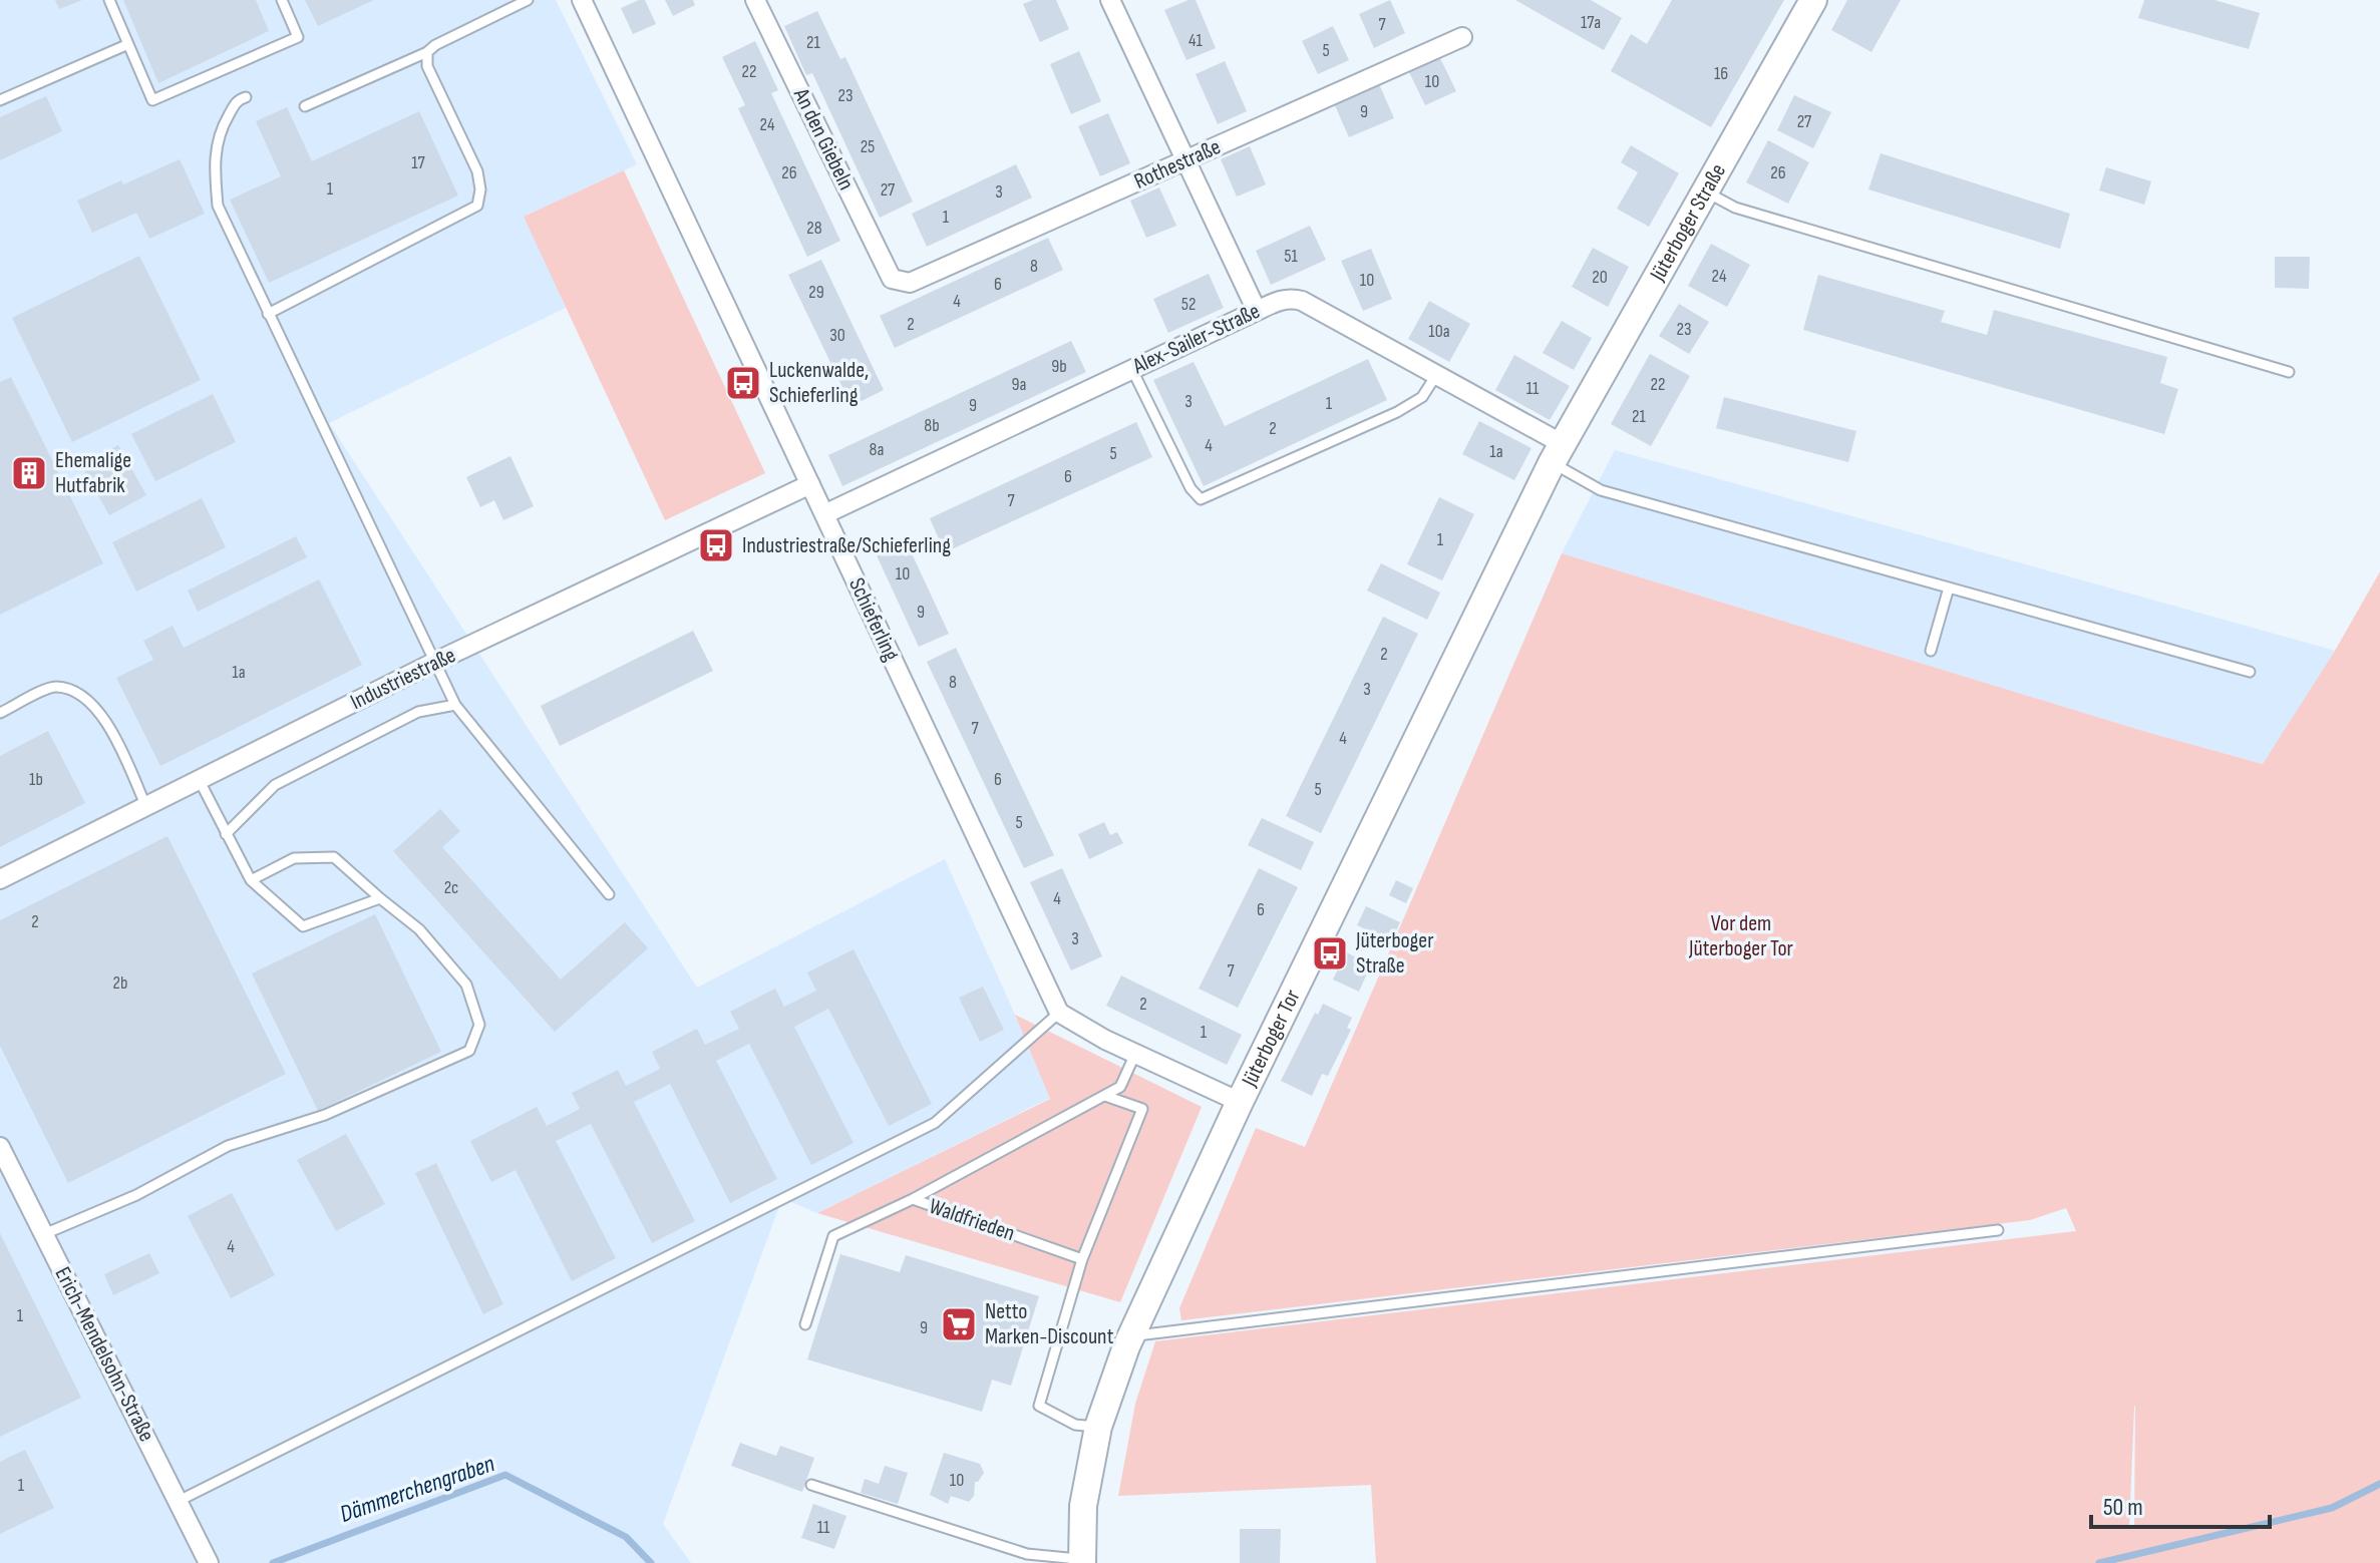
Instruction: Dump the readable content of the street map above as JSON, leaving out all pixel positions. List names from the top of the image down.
{
  "streets": {
    "main road": ["Jüterboger Straße", "Jüterboger Tor"],
    "street": [
      "An den Giebeln",
      "Rothestraße",
      "Alex-Sailer-Straße",
      "Schieferling",
      "Industriestraße",
      "Erich-Mendelsohn-Straße"
    ],
    "lane": ["Waldfrieden"]
  },
  "crossings": [
    ["An den Giebeln", "Rothestraße"],
    ["Jüterboger Straße", "Alex-Sailer-Straße"],
    ["Jüterboger Straße", "Jüterboger Tor"],
    ["Alex-Sailer-Straße", "Schieferling"],
    ["Alex-Sailer-Straße", "Jüterboger Tor"],
    ["Schieferling", "Industriestraße"]
  ],
  "water": ["Dämmerchengraben"],
  "parks": ["Vor dem Jüterboger Tor"],
  "places": {
    "bus stop": ["Luckenwalde, Schieferling", "Industriestraße/Schieferling", "Jüterboger Straße"],
    "building": ["Ehemalige Hutfabrik"],
    "supermarket": ["Netto Marken-Discount"]
  },
  "house_numbers": [
    "17a",
    "7",
    "41",
    "21",
    "5",
    "22",
    "16",
    "10",
    "23",
    "9",
    "27",
    "24",
    "25",
    "17",
    "26",
    "26",
    "1",
    "27",
    "3",
    "1",
    "28",
    "51",
    "8",
    "24",
    "20",
    "10",
    "6",
    "29",
    "4",
    "52",
    "2",
    "23",
    "10a",
    "30",
    "9b",
    "9a",
    "22",
    "11",
    "3",
    "1",
    "9",
    "21",
    "8b",
    "2",
    "4",
    "8a",
    "1a",
    "5",
    "6",
    "7",
    "1",
    "10",
    "9",
    "2",
    "1a",
    "8",
    "3",
    "7",
    "4",
    "1b",
    "6",
    "5",
    "5",
    "2c",
    "4",
    "6",
    "2",
    "3",
    "7",
    "2b",
    "2",
    "1",
    "4",
    "1",
    "9",
    "10",
    "1",
    "11"
  ],
  "scale_bar": "50 m"
}
